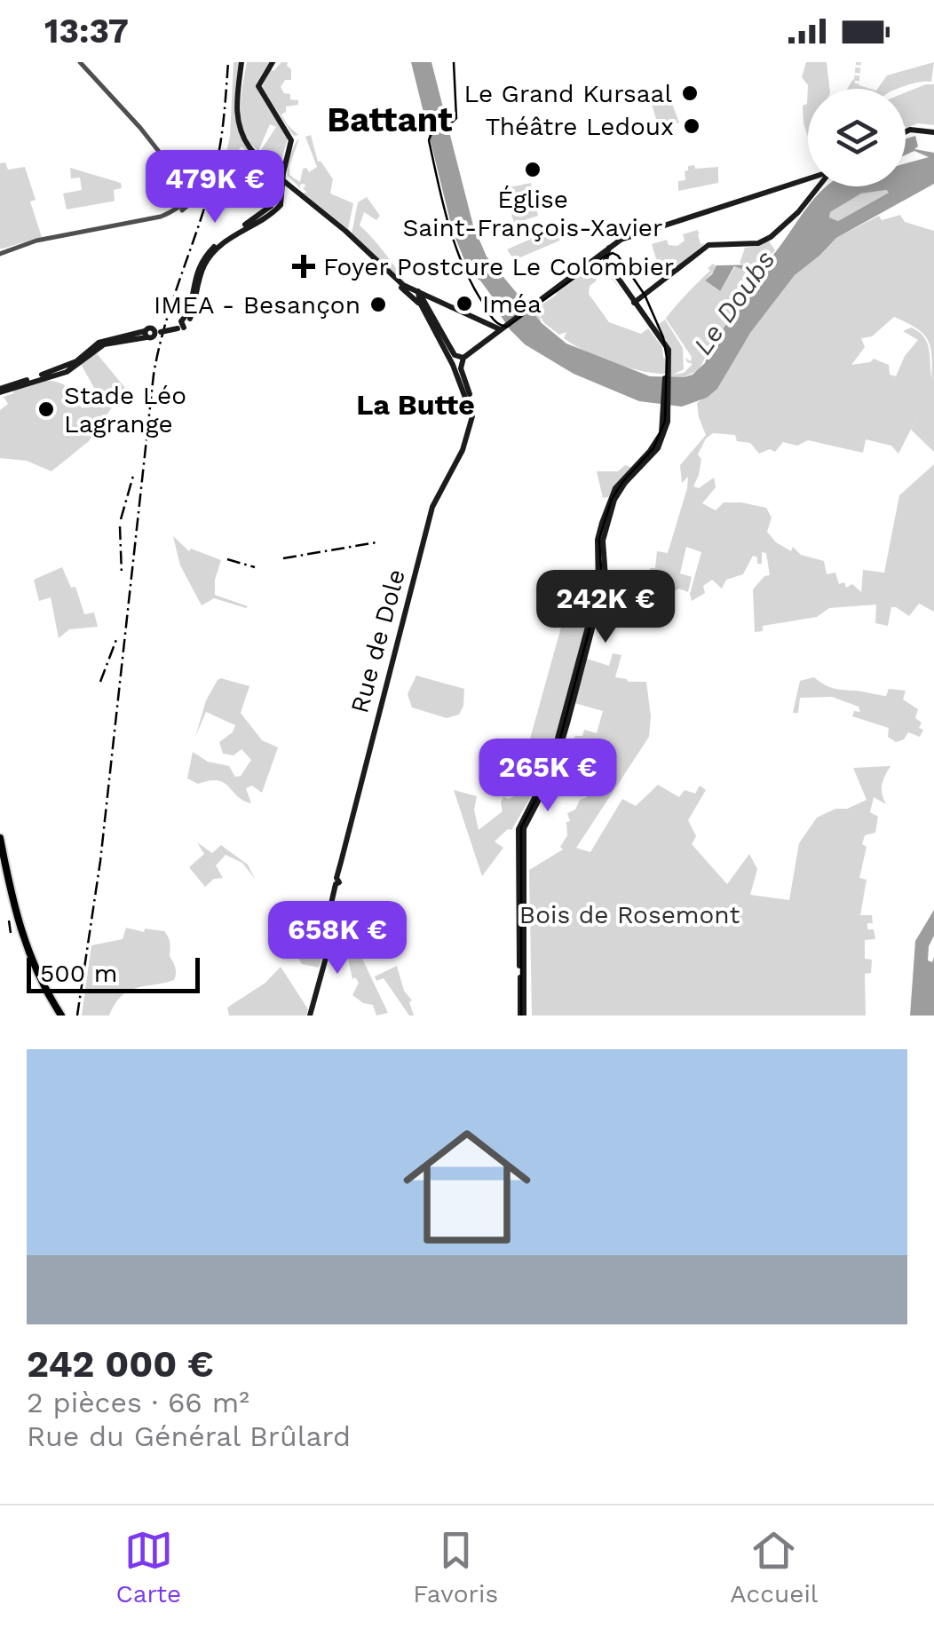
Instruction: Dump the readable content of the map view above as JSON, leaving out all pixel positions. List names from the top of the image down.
{
  "streets": {
    "main road": ["Rue de Dole"]
  },
  "districts": ["Battant", "La Butte"],
  "water": ["Le Doubs"],
  "parks": ["Bois de Rosemont"],
  "places": {
    "other": [
      "Le Grand Kursaal",
      "Théâtre Ledoux",
      "Église Saint-François-Xavier",
      "Iméa",
      "IMEA - Besançon",
      "Stade Léo Lagrange"
    ],
    "health": ["Foyer Postcure Le Colombier"]
  },
  "scale_bar": "500 m",
  "page": {
    "status": "13:37",
    "price": [
      "479K €",
      "242K €",
      "265K €",
      "658K €"
    ],
    "scale": "500 m",
    "list": [
      {
        "name": "242 000 €",
        "note": "2 pièces · 66 m² · Rue du Général Brûlard"
      }
    ],
    "tabs": ["Carte", "Favoris", "Accueil"]
  }
}
